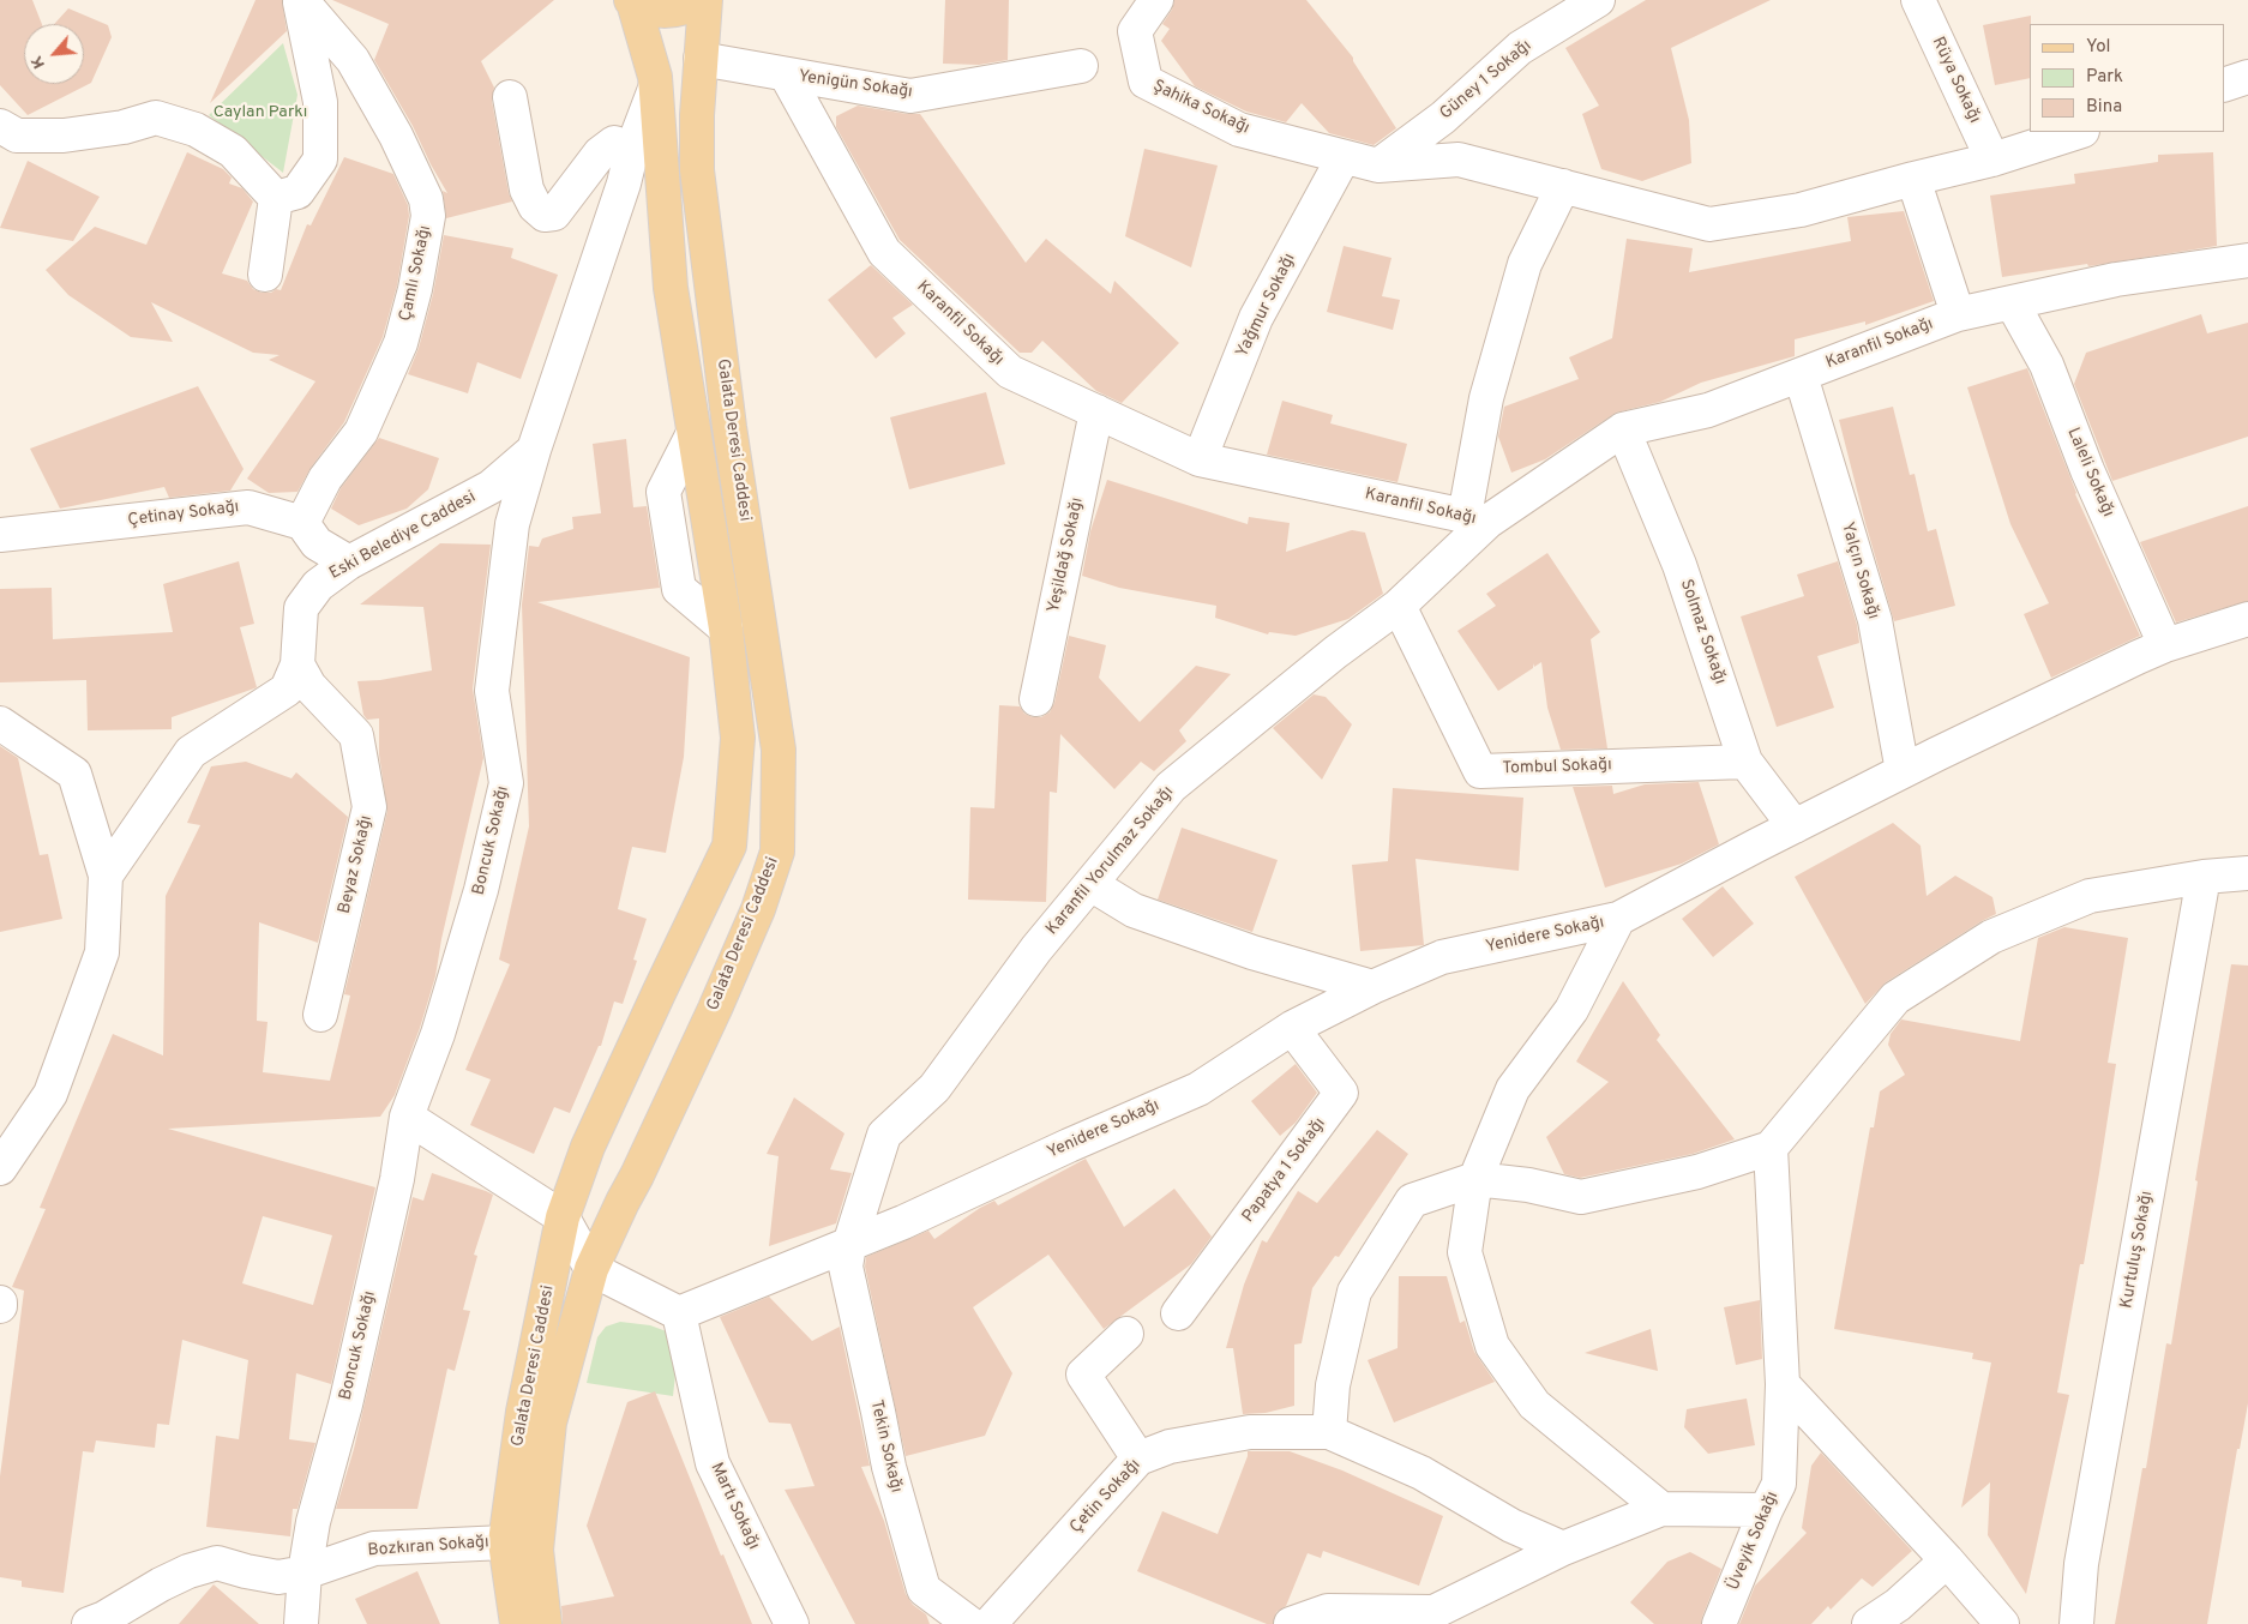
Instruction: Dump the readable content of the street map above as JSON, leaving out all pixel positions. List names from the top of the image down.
{
  "streets": {
    "main road": ["Galata Deresi Caddesi"],
    "street": [
      "Güney 1 Sokağı",
      "Rüya Sokağı",
      "Yenigün Sokağı",
      "Şahika Sokağı",
      "Çamlı Sokağı",
      "Yağmur Sokağı",
      "Karanfil Sokağı",
      "Laleli Sokağı",
      "Çetinay Sokağı",
      "Eski Belediye Caddesi",
      "Yeşildağ Sokağı",
      "Yalçın Sokağı",
      "Solmaz Sokağı",
      "Tombul Sokağı",
      "Boncuk Sokağı",
      "Karanfil Yorulmaz Sokağı",
      "Beyaz Sokağı",
      "Yenidere Sokağı",
      "Papatya 1 Sokağı",
      "Kurtuluş Sokağı",
      "Tekin Sokağı",
      "Çetin Sokağı",
      "Martı Sokağı",
      "Üveyik Sokağı",
      "Bozkıran Sokağı"
    ]
  },
  "crossings": [
    ["Güney 1 Sokağı", "Şahika Sokağı"],
    ["Yenigün Sokağı", "Karanfil Sokağı"],
    ["Yenigün Sokağı", "Galata Deresi Caddesi"],
    ["Şahika Sokağı", "Yağmur Sokağı"],
    ["Çamlı Sokağı", "Çetinay Sokağı"],
    ["Yağmur Sokağı", "Karanfil Sokağı"],
    ["Karanfil Sokağı", "Laleli Sokağı"],
    ["Karanfil Sokağı", "Yeşildağ Sokağı"],
    ["Karanfil Sokağı", "Yalçın Sokağı"],
    ["Karanfil Sokağı", "Solmaz Sokağı"],
    ["Karanfil Sokağı", "Karanfil Yorulmaz Sokağı"],
    ["Galata Deresi Caddesi", "Bozkıran Sokağı"],
    ["Laleli Sokağı", "Yenidere Sokağı"],
    ["Eski Belediye Caddesi", "Boncuk Sokağı"],
    ["Eski Belediye Caddesi", "Beyaz Sokağı"],
    ["Yalçın Sokağı", "Yenidere Sokağı"],
    ["Solmaz Sokağı", "Tombul Sokağı"],
    ["Solmaz Sokağı", "Yenidere Sokağı"],
    ["Tombul Sokağı", "Karanfil Yorulmaz Sokağı"],
    ["Boncuk Sokağı", "Bozkıran Sokağı"],
    ["Karanfil Yorulmaz Sokağı", "Yenidere Sokağı"],
    ["Karanfil Yorulmaz Sokağı", "Tekin Sokağı"],
    ["Yenidere Sokağı", "Papatya 1 Sokağı"],
    ["Yenidere Sokağı", "Tekin Sokağı"],
    ["Yenidere Sokağı", "Martı Sokağı"]
  ],
  "parks": ["Caylan Parkı"],
  "legend": ["Yol", "Park", "Bina"],
  "north": "bottom left"
}
